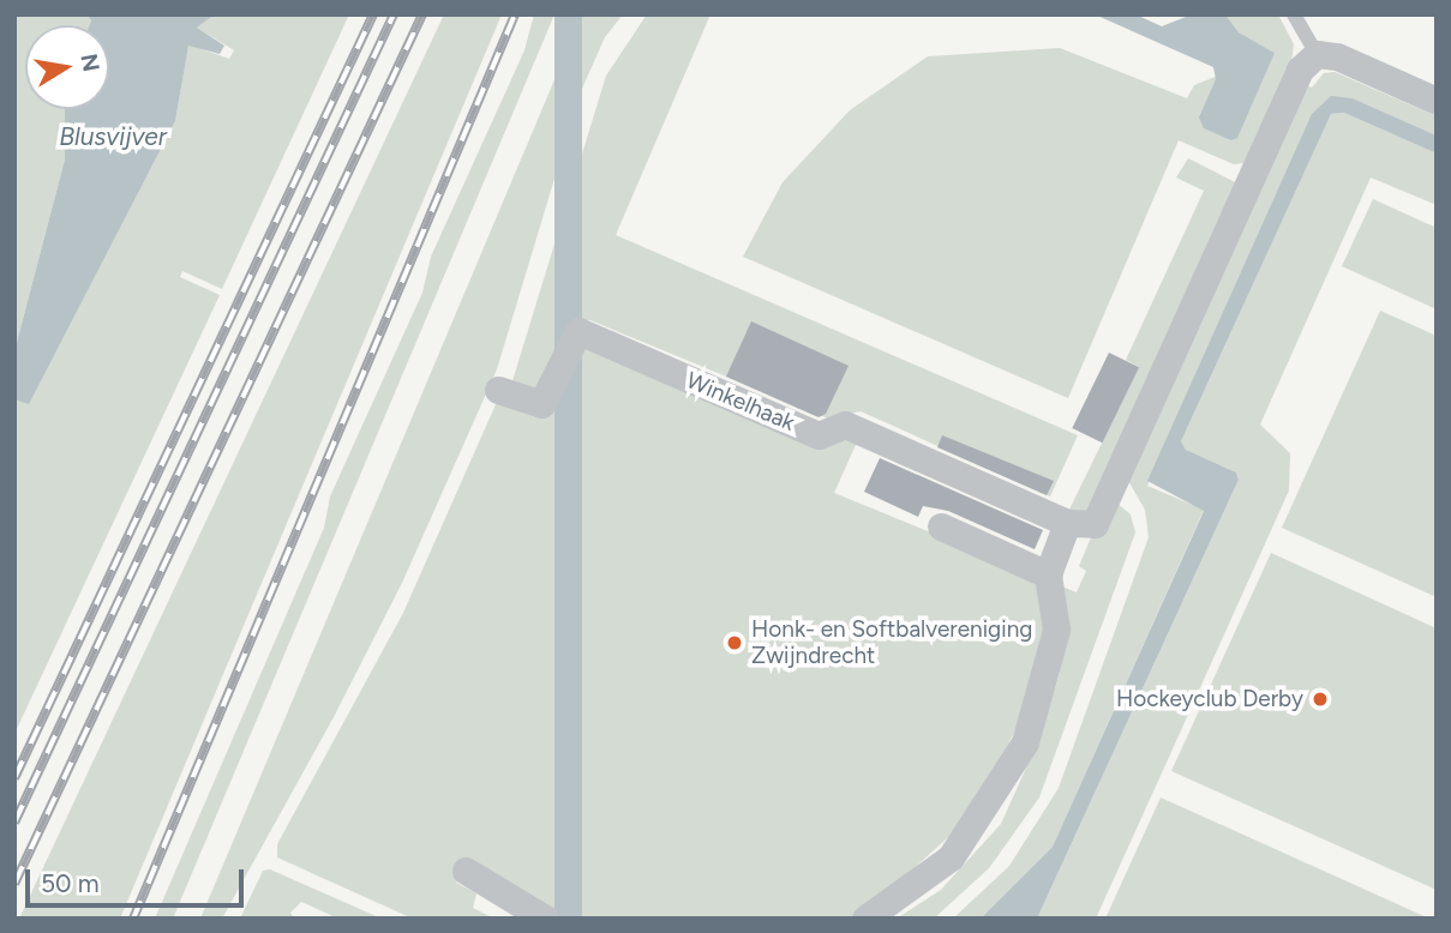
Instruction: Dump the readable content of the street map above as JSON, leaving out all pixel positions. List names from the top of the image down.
{
  "streets": {
    "street": ["Winkelhaak"]
  },
  "water": ["Blusvijver"],
  "places": ["Honk- en Softbalvereniging Zwijndrecht", "Hockeyclub Derby"],
  "scale_bar": "50 m",
  "north": "right"
}
